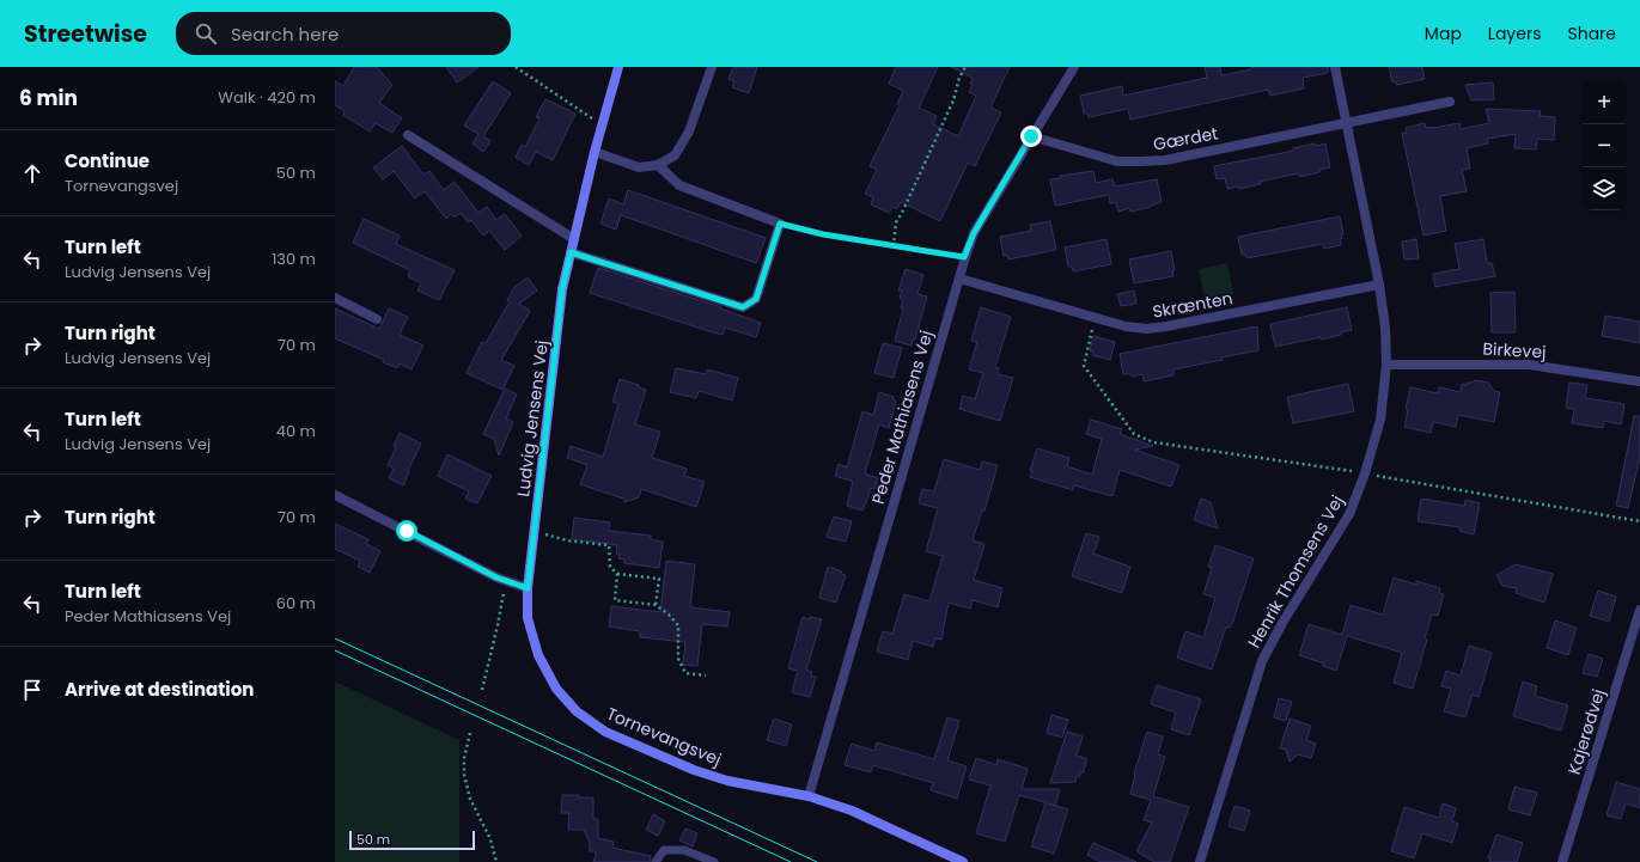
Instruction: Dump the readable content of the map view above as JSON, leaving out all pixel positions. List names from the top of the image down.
{
  "streets": {
    "street": [
      "Gærdet",
      "Skrænten",
      "Birkevej",
      "Peder Mathiasens Vej",
      "Ludvig Jensens Vej",
      "Henrik Thomsens Vej",
      "Kajerødvej",
      "Tornevangsvej"
    ]
  },
  "crossings": [
    ["Gærdet", "Peder Mathiasens Vej"],
    ["Gærdet", "Henrik Thomsens Vej"],
    ["Skrænten", "Peder Mathiasens Vej"],
    ["Skrænten", "Henrik Thomsens Vej"],
    ["Birkevej", "Henrik Thomsens Vej"],
    ["Peder Mathiasens Vej", "Tornevangsvej"],
    ["Ludvig Jensens Vej", "Tornevangsvej"]
  ],
  "scale_bar": "50 m",
  "page": {
    "header": "Streetwise",
    "search": "Search here",
    "nav": ["Map", "Layers", "Share"],
    "heading": ["6 min", "Walk · 420 m"],
    "map_buttons": ["+", "−"],
    "list": [
      ["Continue", "Tornevangsvej", "50 m"],
      ["Turn left", "Ludvig Jensens Vej", "130 m"],
      ["Turn right", "Ludvig Jensens Vej", "70 m"],
      ["Turn left", "Ludvig Jensens Vej", "40 m"],
      ["Turn right", "70 m"],
      ["Turn left", "Peder Mathiasens Vej", "60 m"],
      "Arrive at destination"
    ],
    "scale": "50 m"
  }
}
